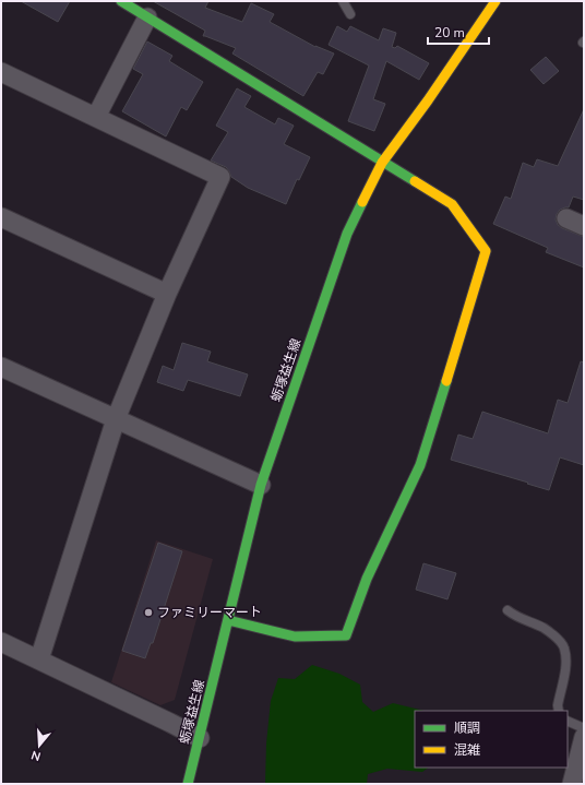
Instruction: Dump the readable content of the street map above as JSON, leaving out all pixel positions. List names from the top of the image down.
{
  "streets": {
    "street": ["蛎塚益生線"]
  },
  "places": ["ファミリーマート"],
  "legend": ["順調", "混雑"],
  "scale_bar": "20 m",
  "north": "bottom"
}
